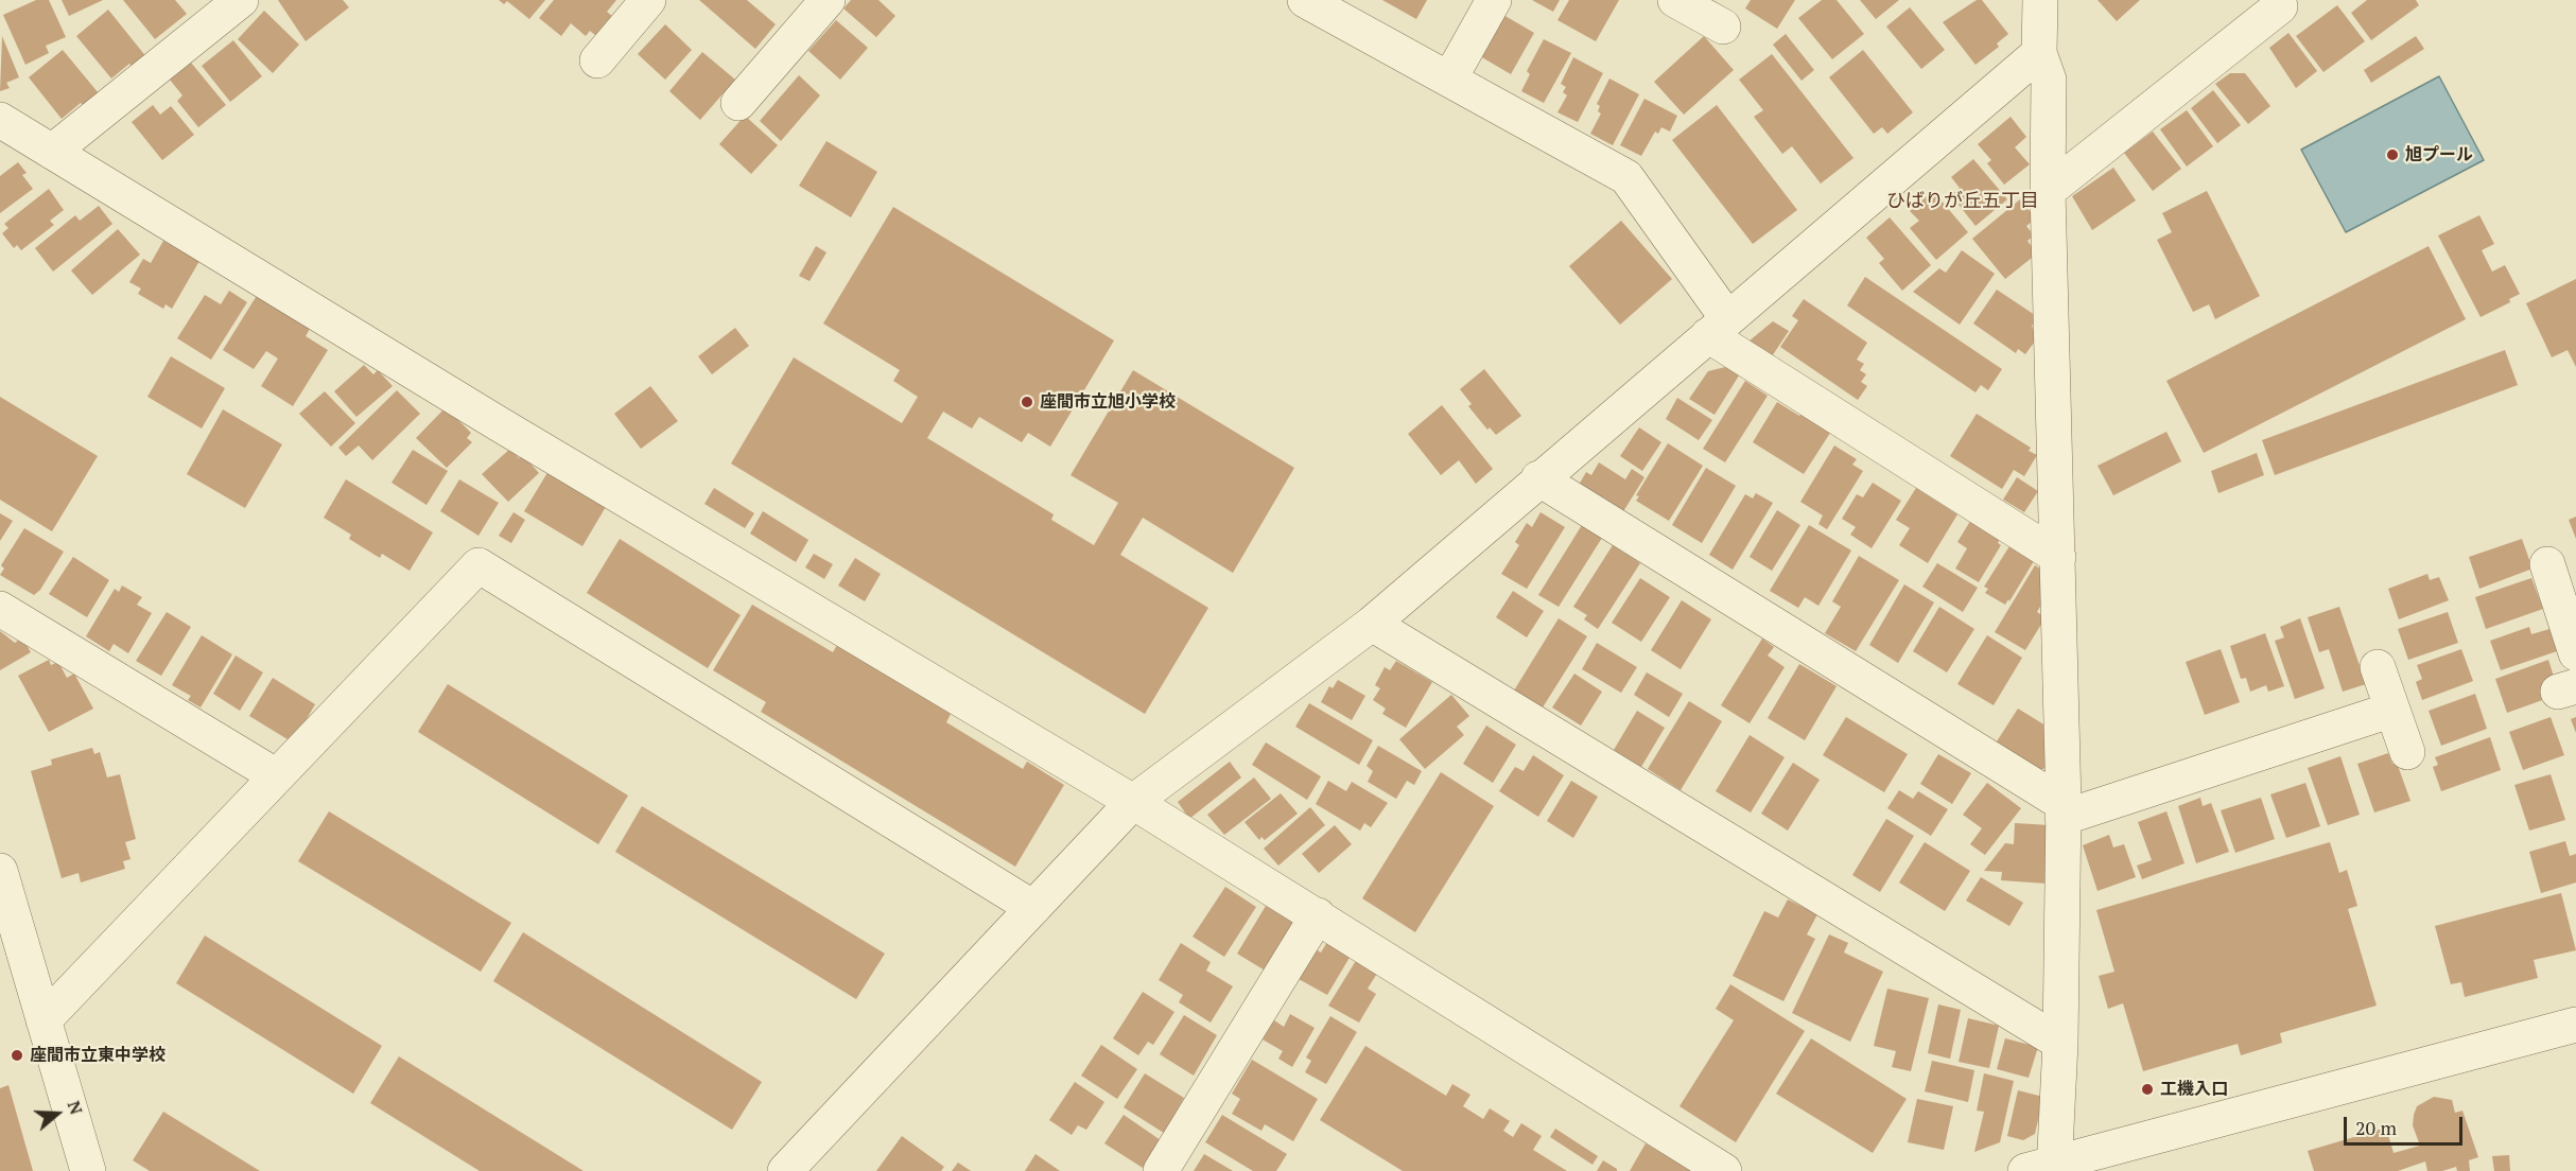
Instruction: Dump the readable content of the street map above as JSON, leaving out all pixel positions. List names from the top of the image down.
{
  "districts": ["ひばりが丘五丁目"],
  "places": [
    "旭プール",
    "座間市立旭小学校",
    "座間市立東中学校",
    "工機入口"
  ],
  "scale_bar": "20 m",
  "north": "right"
}
